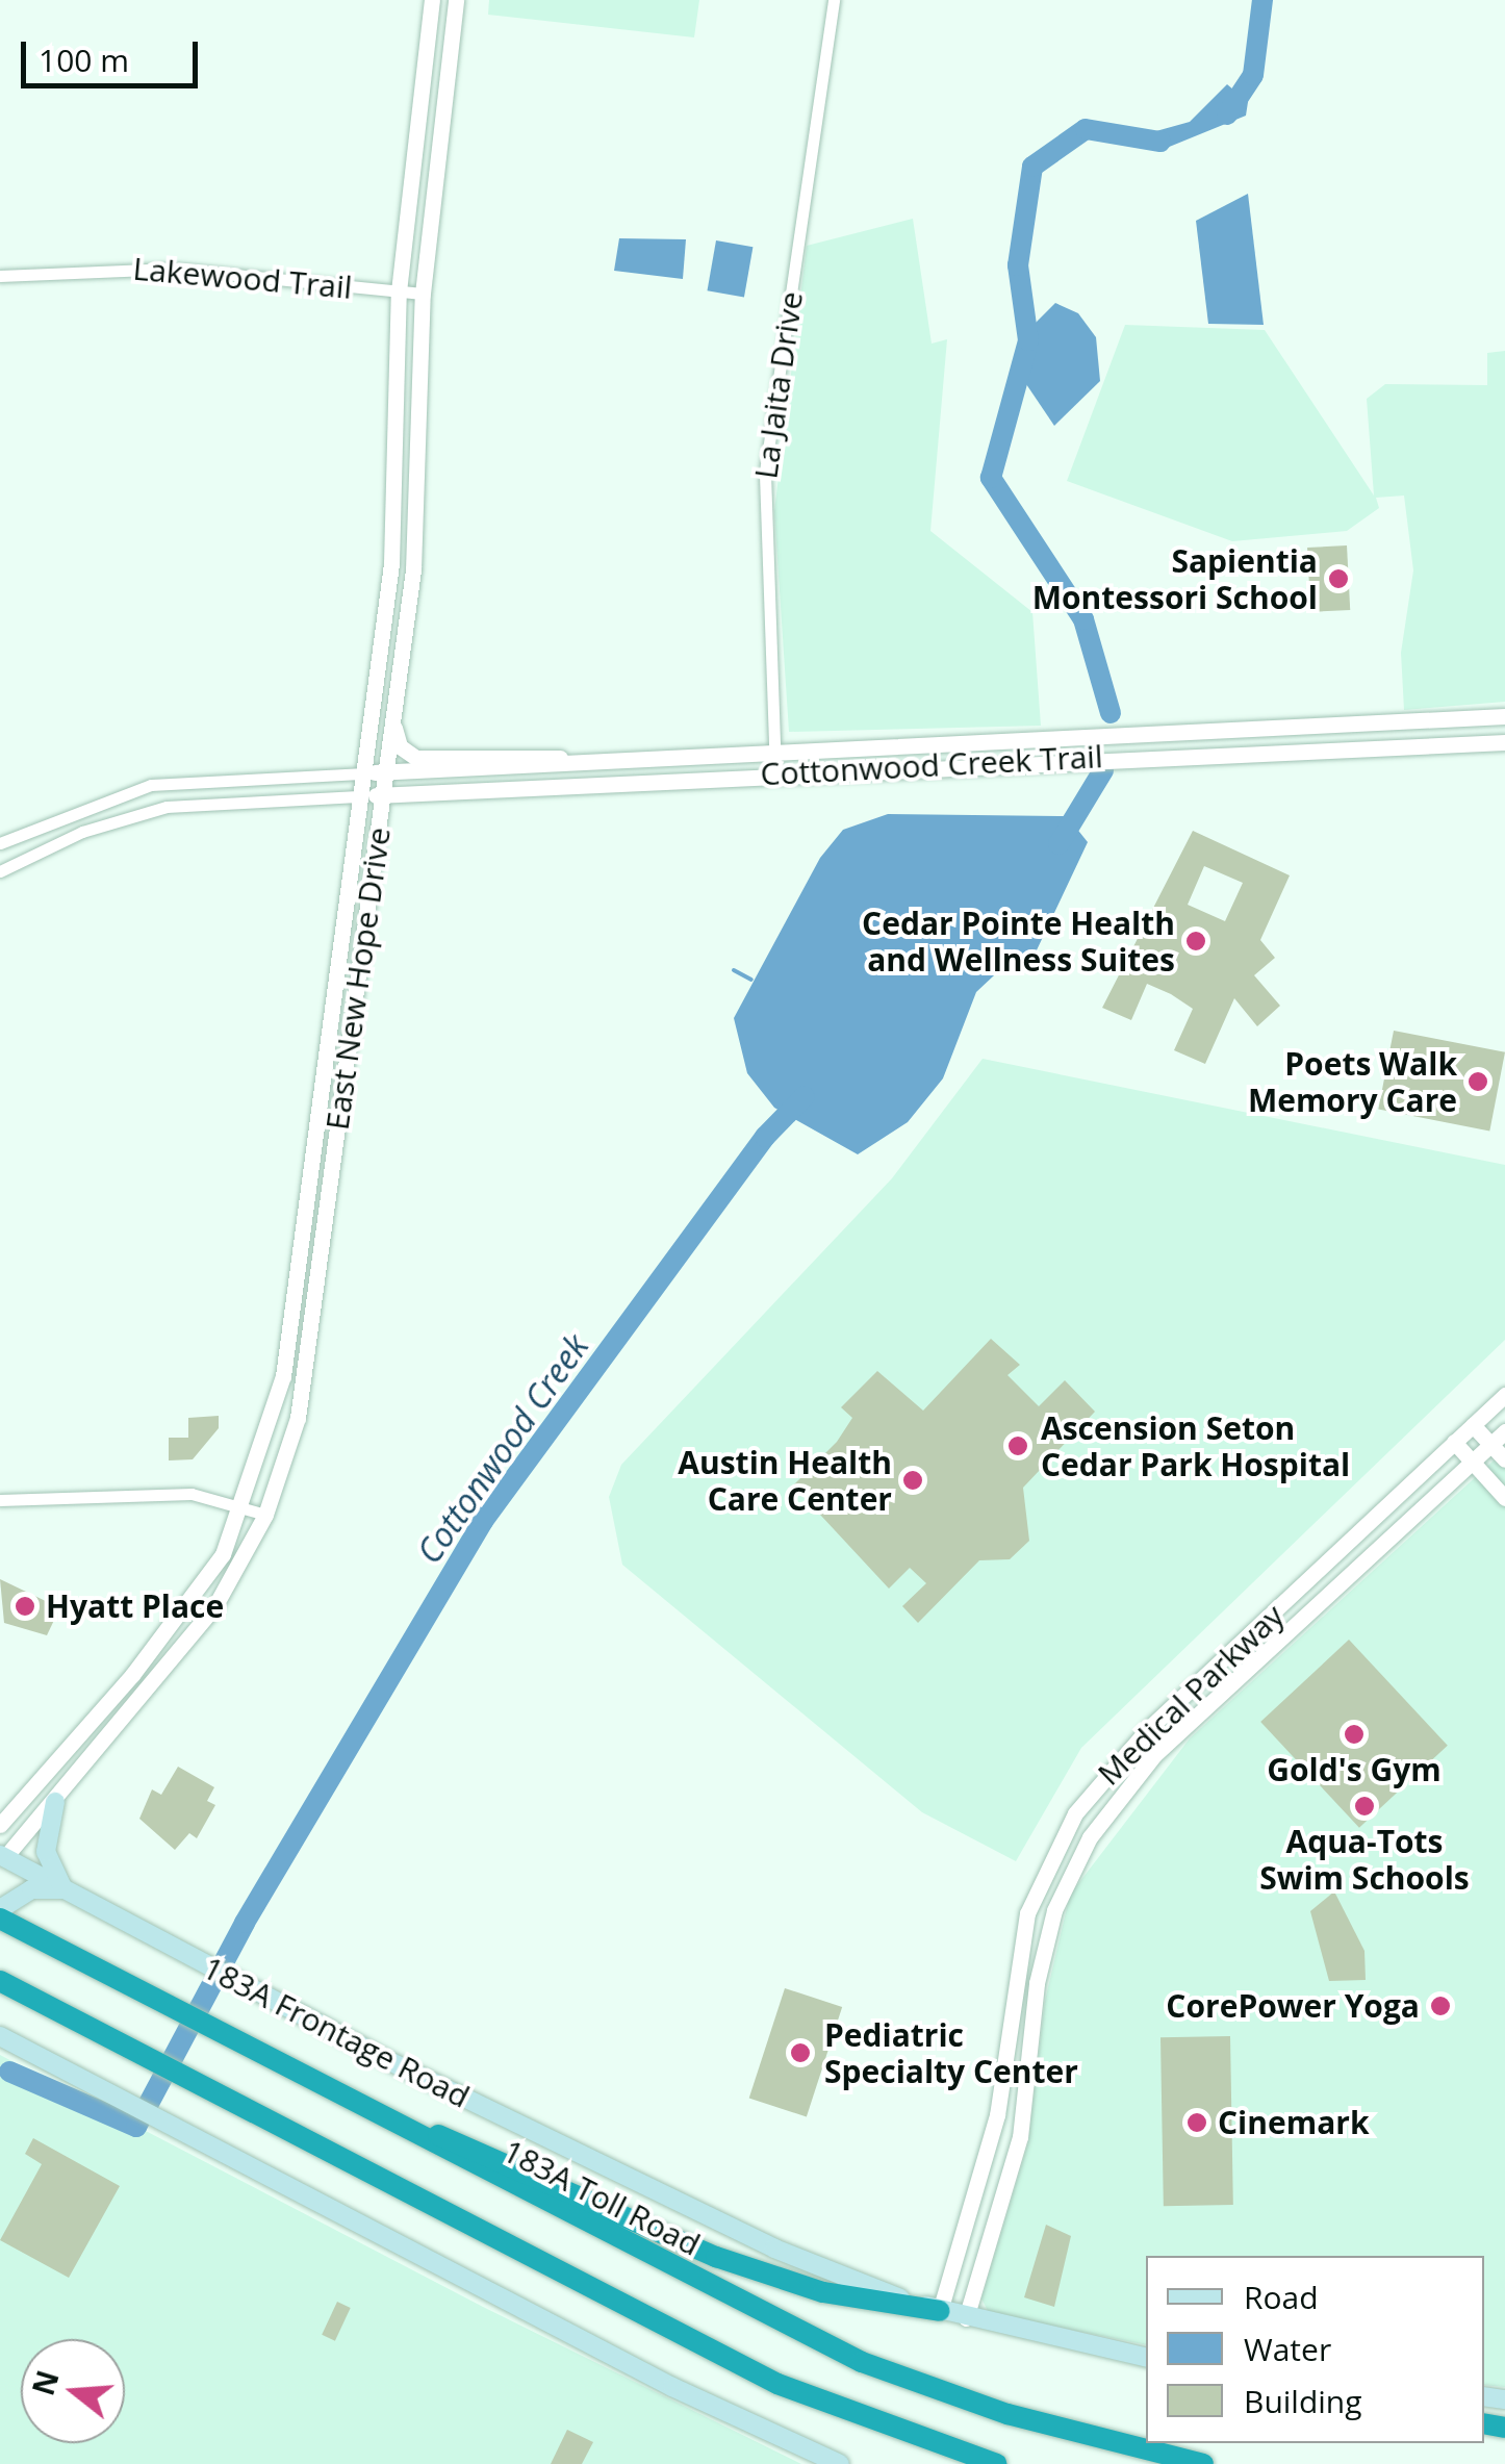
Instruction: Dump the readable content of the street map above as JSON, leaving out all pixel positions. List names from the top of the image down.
{
  "streets": {
    "highway": ["183A Toll Road"],
    "main road": ["183A Frontage Road"],
    "street": [
      "Lakewood Trail",
      "La Jaita Drive",
      "Cottonwood Creek Trail",
      "East New Hope Drive",
      "Medical Parkway"
    ]
  },
  "crossings": [
    ["Lakewood Trail", "East New Hope Drive"],
    ["La Jaita Drive", "Cottonwood Creek Trail"],
    ["Cottonwood Creek Trail", "East New Hope Drive"],
    ["East New Hope Drive", "183A Frontage Road"],
    ["Medical Parkway", "183A Frontage Road"]
  ],
  "water": ["Cottonwood Creek"],
  "places": [
    "Sapientia Montessori School",
    "Cedar Pointe Health and Wellness Suites",
    "Poets Walk Memory Care",
    "Ascension Seton Cedar Park Hospital",
    "Austin Health Care Center",
    "Hyatt Place",
    "Gold's Gym",
    "Aqua-Tots Swim Schools",
    "CorePower Yoga",
    "Pediatric Specialty Center",
    "Cinemark"
  ],
  "legend": ["Road", "Water", "Building"],
  "scale_bar": "100 m",
  "north": "left"
}
